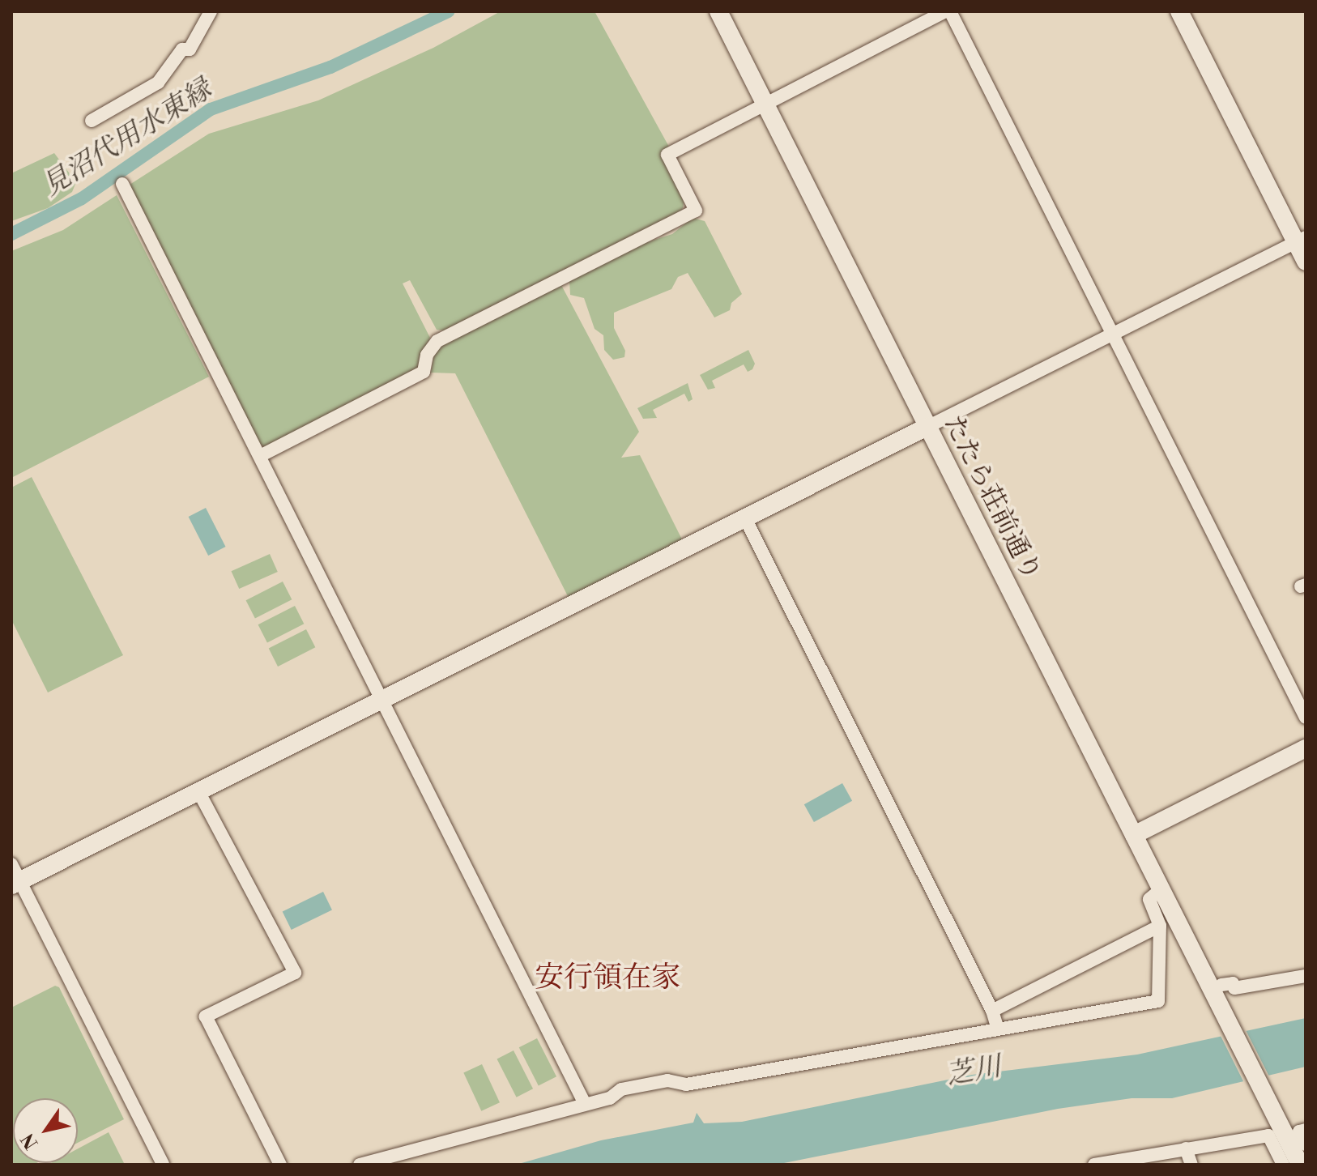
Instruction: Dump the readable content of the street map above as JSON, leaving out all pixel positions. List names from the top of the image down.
{
  "streets": {
    "street": ["たたら荘前通り"]
  },
  "districts": ["安行領在家"],
  "water": ["見沼代用水東縁", "芝川"],
  "north": "bottom left"
}
